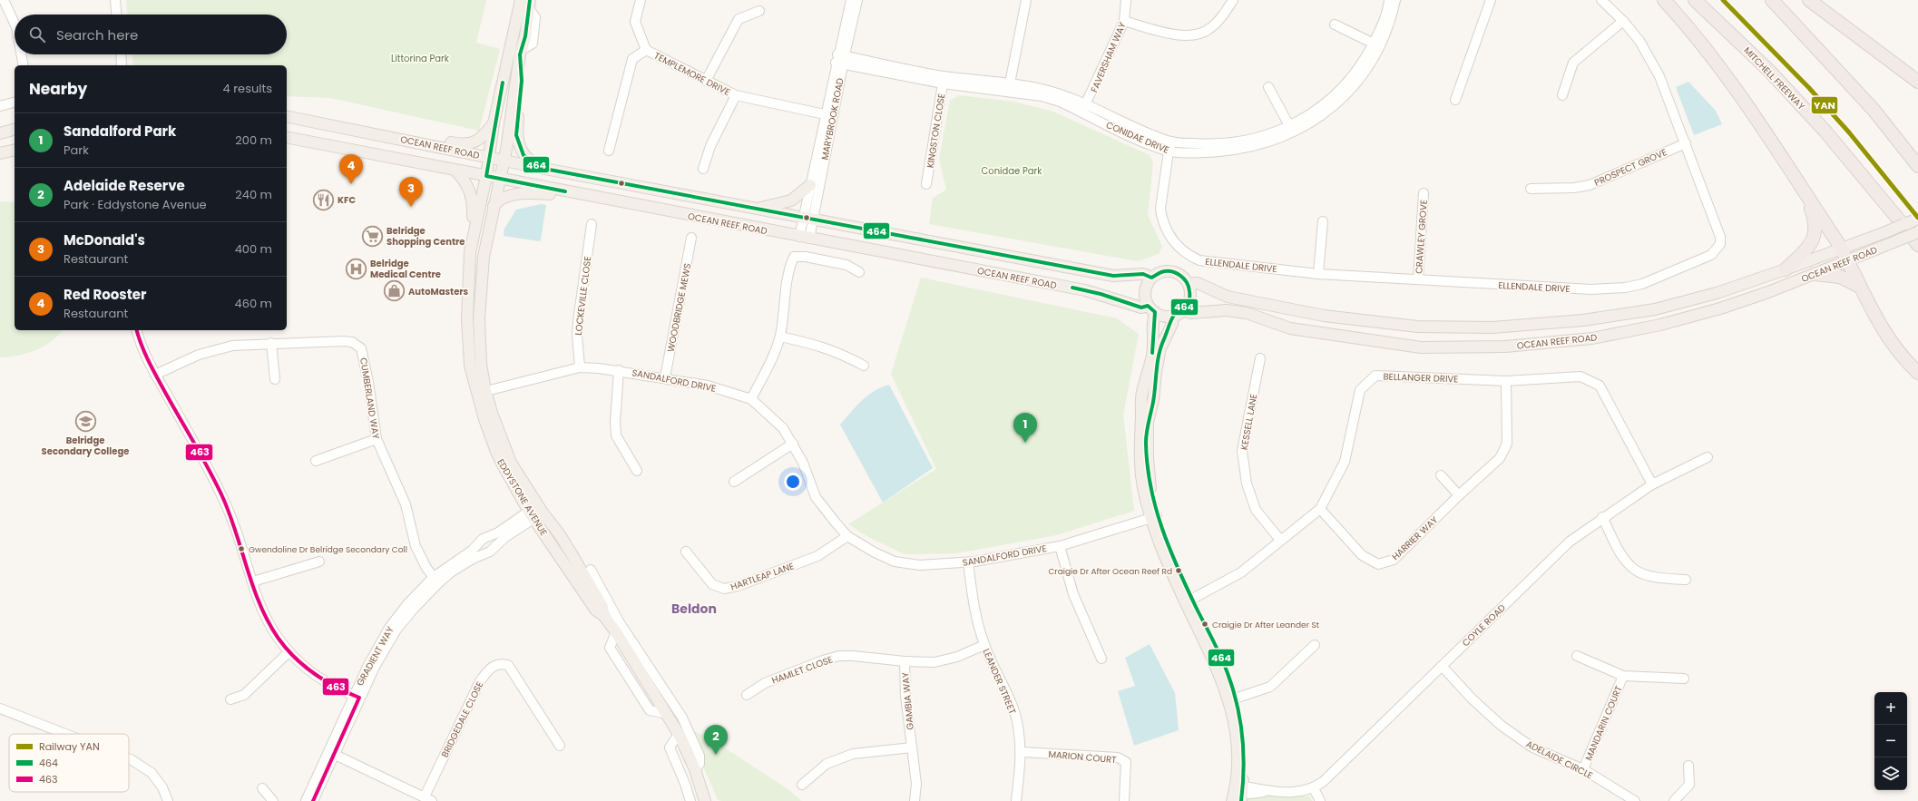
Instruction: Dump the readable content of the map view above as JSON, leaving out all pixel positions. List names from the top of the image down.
{
  "streets": {
    "highway": ["MITCHELL FREEWAY"],
    "main road": ["OCEAN REEF ROAD", "EDDYSTONE AVENUE"],
    "street": [
      "FAVERSHAM WAY",
      "TEMPLEMORE DRIVE",
      "MARYBROOK ROAD",
      "KINGSTON CLOSE",
      "CONIDAE DRIVE",
      "PROSPECT GROVE",
      "CRAWLEY GROVE",
      "ELLENDALE DRIVE",
      "LOCKEVILLE CLOSE",
      "WOODBRIDGE MEWS",
      "BELLANGER DRIVE",
      "SANDALFORD DRIVE",
      "CUMBERLAND WAY",
      "KESSELL LANE",
      "HARRIER WAY",
      "HARTLEAP LANE",
      "COYLE ROAD",
      "GRADIENT WAY",
      "HAMLET CLOSE",
      "LEANDER STREET",
      "GAMBIA WAY",
      "BRIDGEDALE CLOSE",
      "MANDARIN COURT",
      "MARION COURT",
      "ADELAIDE CIRCLE"
    ]
  },
  "crossings": [
    ["FAVERSHAM WAY", "CONIDAE DRIVE"],
    ["TEMPLEMORE DRIVE", "MARYBROOK ROAD"],
    ["MARYBROOK ROAD", "CONIDAE DRIVE"],
    ["MARYBROOK ROAD", "OCEAN REEF ROAD"],
    ["KINGSTON CLOSE", "CONIDAE DRIVE"],
    ["CONIDAE DRIVE", "ELLENDALE DRIVE"],
    ["OCEAN REEF ROAD", "EDDYSTONE AVENUE"],
    ["PROSPECT GROVE", "ELLENDALE DRIVE"],
    ["CRAWLEY GROVE", "ELLENDALE DRIVE"],
    ["LOCKEVILLE CLOSE", "SANDALFORD DRIVE"],
    ["WOODBRIDGE MEWS", "SANDALFORD DRIVE"],
    ["BELLANGER DRIVE", "KESSELL LANE"],
    ["BELLANGER DRIVE", "HARRIER WAY"],
    ["BELLANGER DRIVE", "COYLE ROAD"],
    ["SANDALFORD DRIVE", "EDDYSTONE AVENUE"],
    ["SANDALFORD DRIVE", "HARTLEAP LANE"],
    ["SANDALFORD DRIVE", "LEANDER STREET"],
    ["CUMBERLAND WAY", "GRADIENT WAY"],
    ["EDDYSTONE AVENUE", "GRADIENT WAY"],
    ["COYLE ROAD", "ADELAIDE CIRCLE"],
    ["HAMLET CLOSE", "GAMBIA WAY"],
    ["LEANDER STREET", "GAMBIA WAY"],
    ["LEANDER STREET", "MARION COURT"],
    ["MANDARIN COURT", "ADELAIDE CIRCLE"]
  ],
  "districts": ["Beldon"],
  "parks": ["Littorina Park", "Conidae Park"],
  "places": {
    "restaurant": ["KFC"],
    "supermarket": ["Belridge Shopping Centre"],
    "hospital": ["Belridge Medical Centre"],
    "shop": ["AutoMasters"],
    "school or university": ["Belridge Secondary College"],
    "other": ["Gwendoline Dr Belridge Secondary Coll", "Craigie Dr After Ocean Reef Rd", "Craigie Dr After Leander St"]
  },
  "lines": ["rail line YAN", "transit line 464", "transit line 463"],
  "legend": ["Railway YAN", "464", "463"],
  "page": {
    "search": "Search here",
    "heading": ["Nearby", "4 results"],
    "list": [
      {
        "mark": "1",
        "name": "Sandalford Park",
        "note": "Park",
        "value": "200 m"
      },
      {
        "mark": "2",
        "name": "Adelaide Reserve",
        "note": "Park · Eddystone Avenue",
        "value": "240 m"
      },
      {
        "mark": "3",
        "name": "McDonald's",
        "note": "Restaurant",
        "value": "400 m"
      },
      {
        "mark": "4",
        "name": "Red Rooster",
        "note": "Restaurant",
        "value": "460 m"
      }
    ],
    "pins": [
      "4",
      "3",
      "1",
      "2"
    ],
    "map_buttons": ["+", "−"]
  }
}
